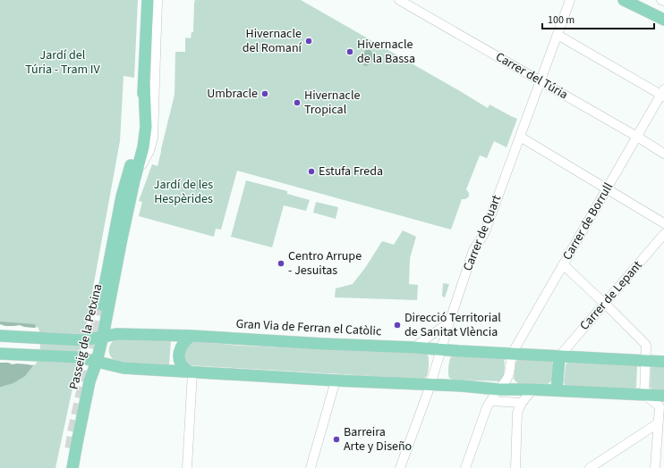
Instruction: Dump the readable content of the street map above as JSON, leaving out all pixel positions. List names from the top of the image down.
{
  "streets": {
    "main road": ["Gran Via de Ferran el Catòlic", "Passeig de la Petxina"],
    "street": [
      "Carrer del Túria",
      "Carrer de Borrull",
      "Carrer de Quart",
      "Carrer de Lepant"
    ]
  },
  "crossings": [
    ["Carrer del Túria", "Carrer de Borrull"],
    ["Carrer del Túria", "Carrer de Quart"],
    ["Carrer de Borrull", "Gran Via de Ferran el Catòlic"],
    ["Carrer de Quart", "Gran Via de Ferran el Catòlic"],
    ["Carrer de Lepant", "Gran Via de Ferran el Catòlic"],
    ["Gran Via de Ferran el Catòlic", "Passeig de la Petxina"]
  ],
  "parks": ["Jardí del Túria - Tram IV", "Jardí de les Hespèrides"],
  "places": [
    "Hivernacle del Romaní",
    "Hivernacle de la Bassa",
    "Umbracle",
    "Hivernacle Tropical",
    "Estufa Freda",
    "Centro Arrupe - Jesuitas",
    "Direcció Territorial de Sanitat Vlència",
    "Barreira Arte y Diseño"
  ],
  "scale_bar": "100 m"
}
